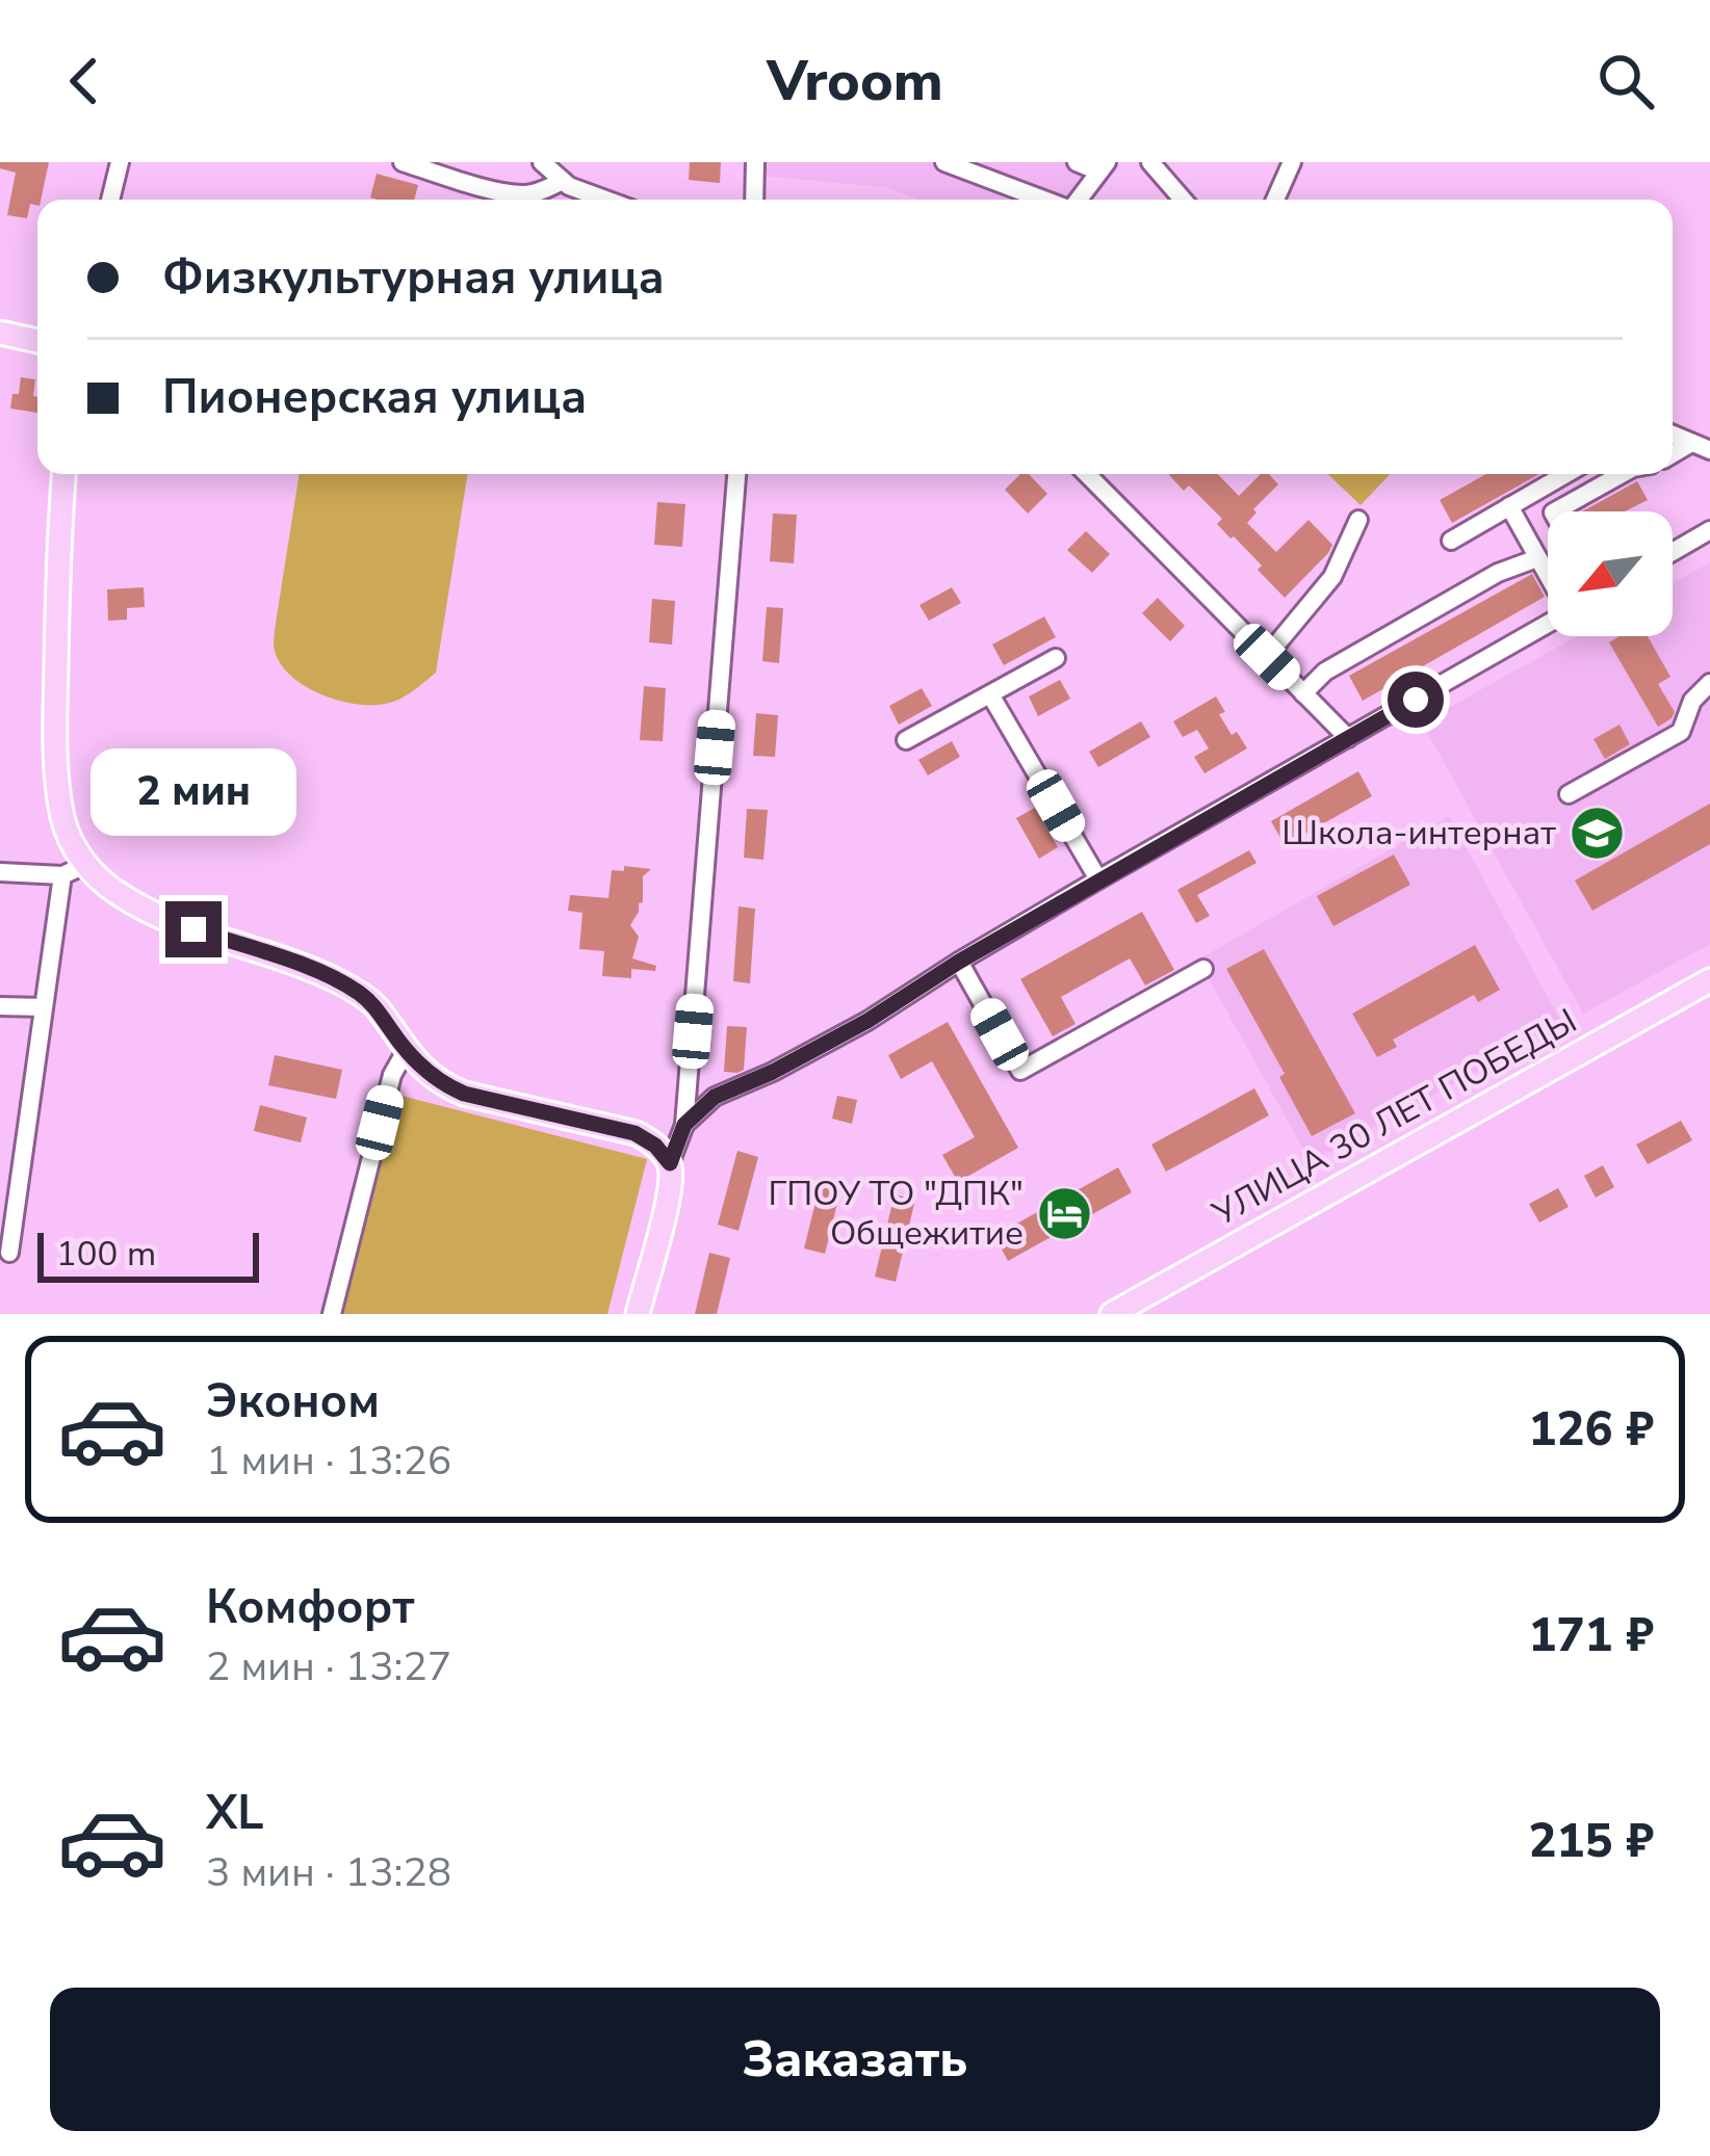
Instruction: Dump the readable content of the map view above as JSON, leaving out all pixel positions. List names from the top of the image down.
{
  "streets": {
    "main road": ["УЛИЦА 30 ЛЕТ ПОБЕДЫ"]
  },
  "places": {
    "school or university": ["Школа-интернат"],
    "hotel": ["ГПОУ ТО \"ДПК\" Общежитие"]
  },
  "scale_bar": "100 m",
  "north": "bottom left",
  "page": {
    "header": "Vroom",
    "banner": ["Физкультурная улица", "Пионерская улица"],
    "bubble": "2 мин",
    "scale": "100 m",
    "list": [
      {
        "name": "Эконом",
        "note": "1 мин · 13:26",
        "value": "126 ₽"
      },
      {
        "name": "Комфорт",
        "note": "2 мин · 13:27",
        "value": "171 ₽"
      },
      {
        "name": "XL",
        "note": "3 мин · 13:28",
        "value": "215 ₽"
      }
    ],
    "buttons": "Заказать"
  }
}
